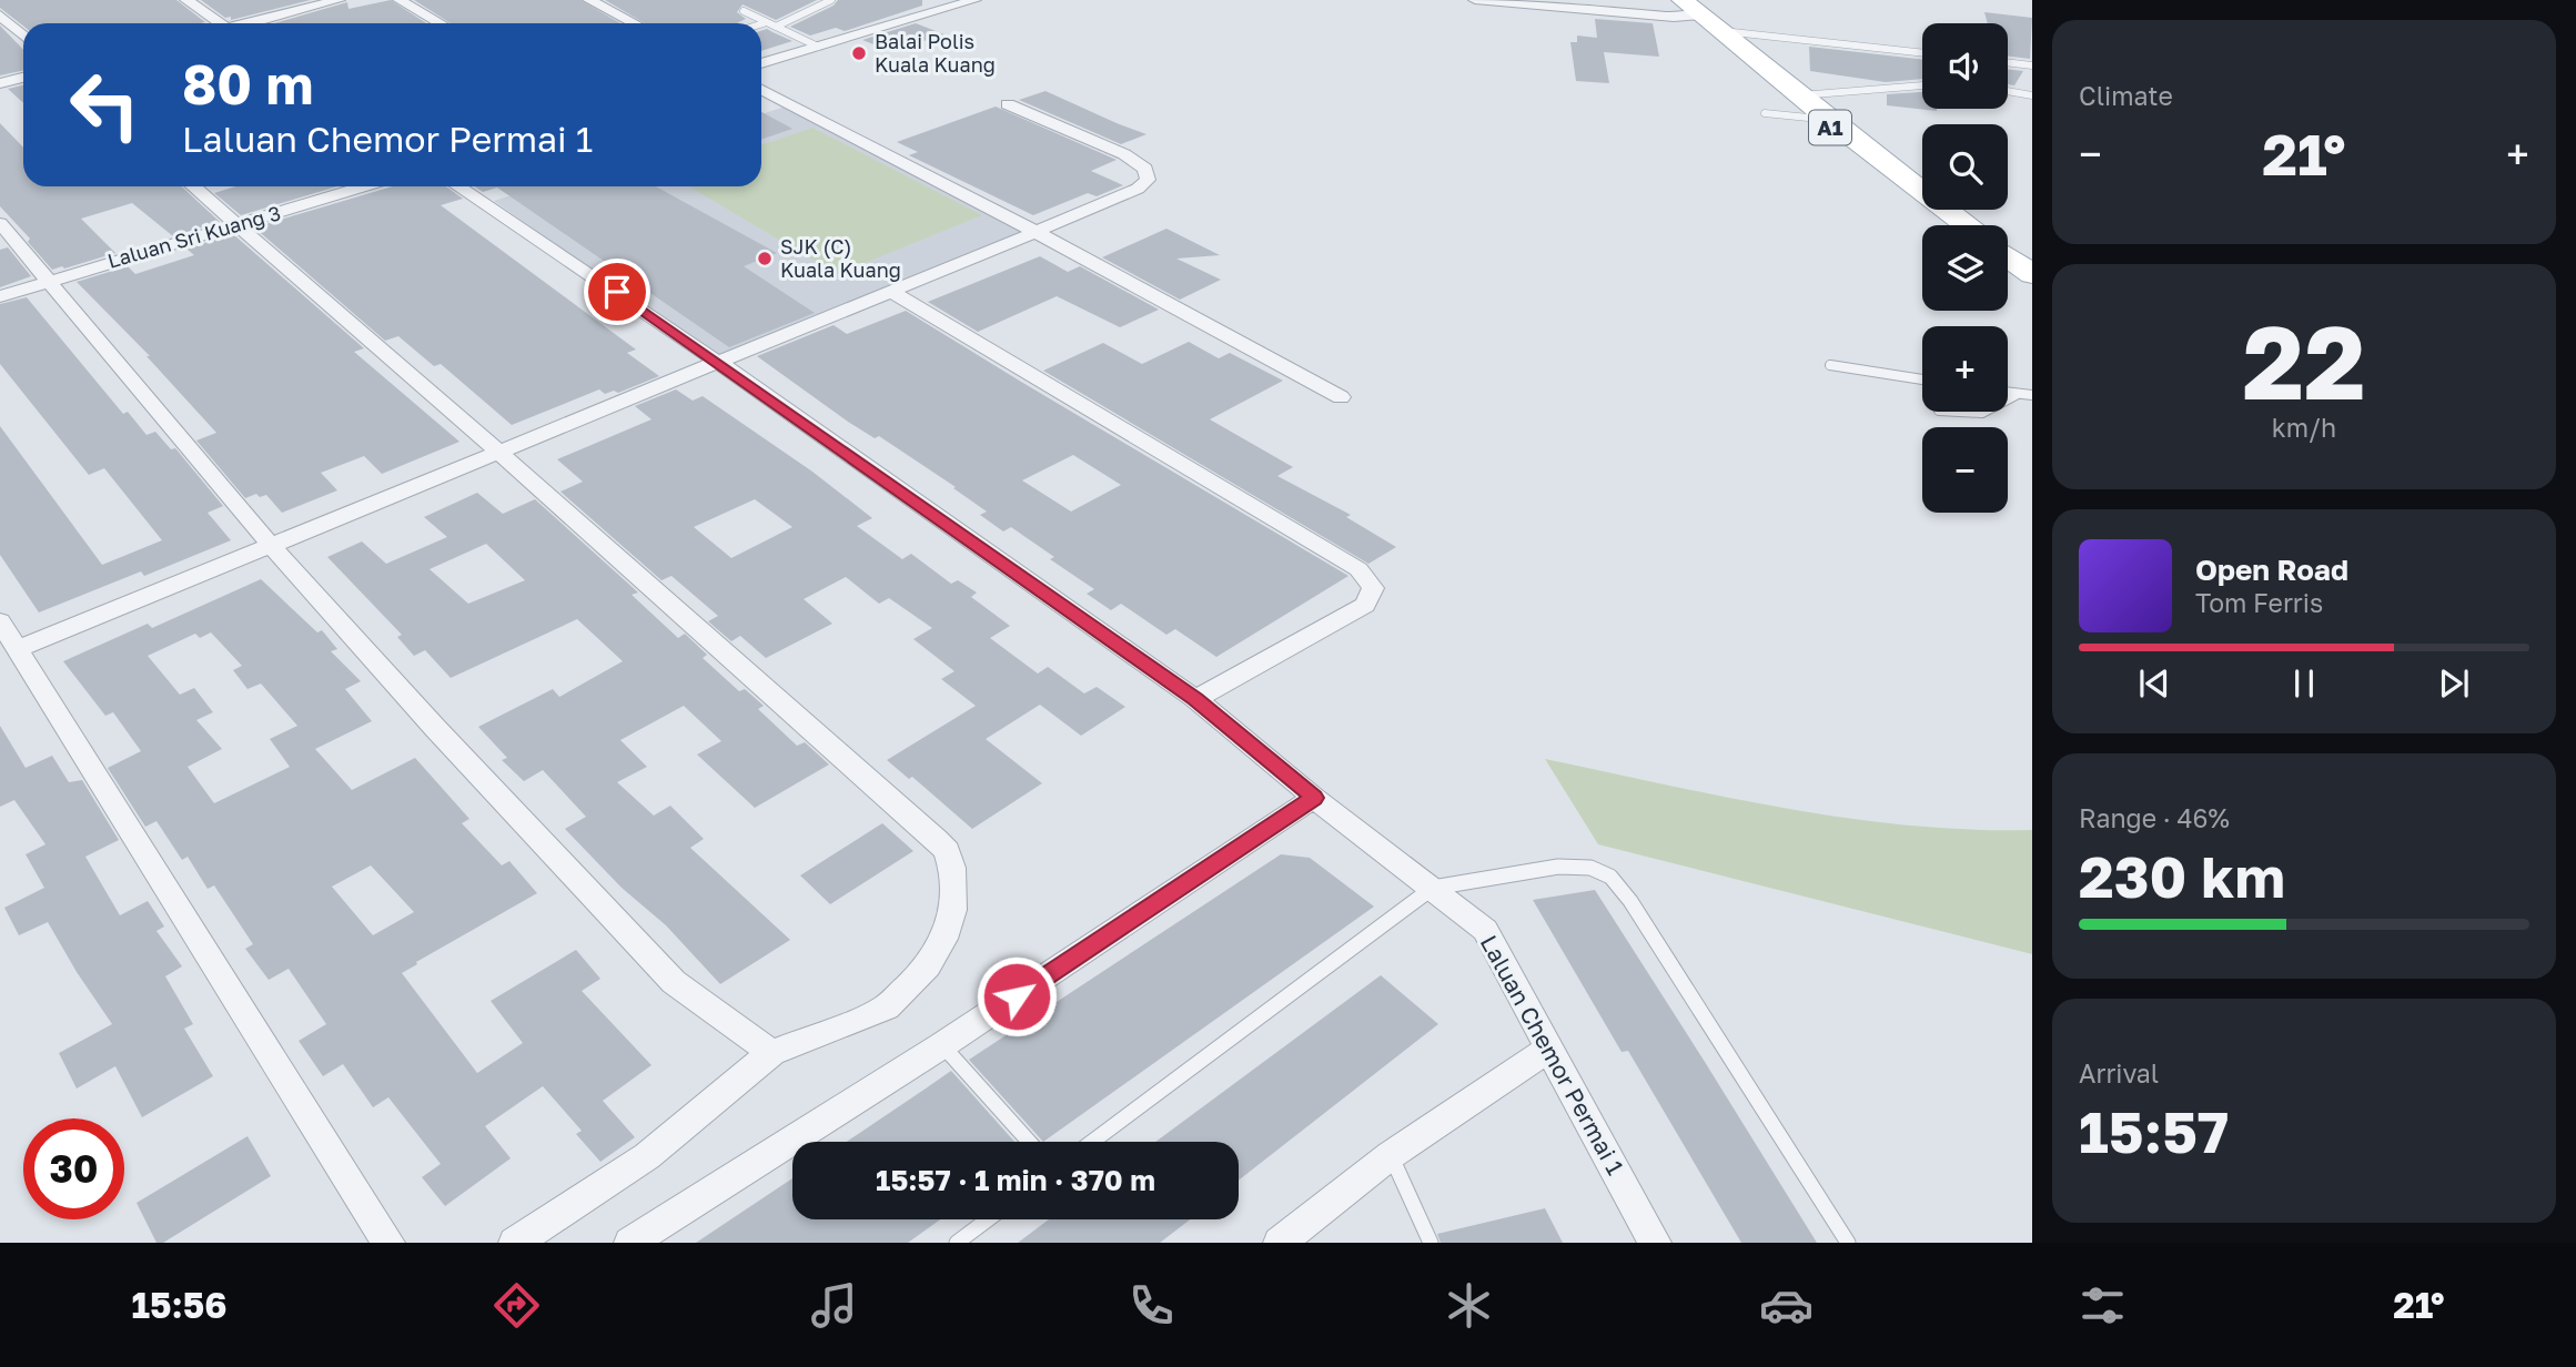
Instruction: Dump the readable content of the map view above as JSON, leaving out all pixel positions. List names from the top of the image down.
{
  "streets": {
    "main road": ["A1"],
    "street": ["Laluan Sri Kuang 3", "Laluan Chemor Permai 1"]
  },
  "places": ["Balai Polis Kuala Kuang", "SJK (C) Kuala Kuang"],
  "page": {
    "tile": [
      "Climate",
      ["22", "km/h"],
      ["Range · 46%", "230 km"],
      ["Arrival", "15:57"]
    ],
    "map_buttons": ["+", "−"],
    "turn": ["80 m", "Laluan Chemor Permai 1"],
    "heat": ["−", "21°", "+"],
    "song": ["Open Road", "Tom Ferris"],
    "limit": "30",
    "trip": "15:57 · 1 min · 370 m",
    "tabs": ["15:56", "21°"]
  }
}
